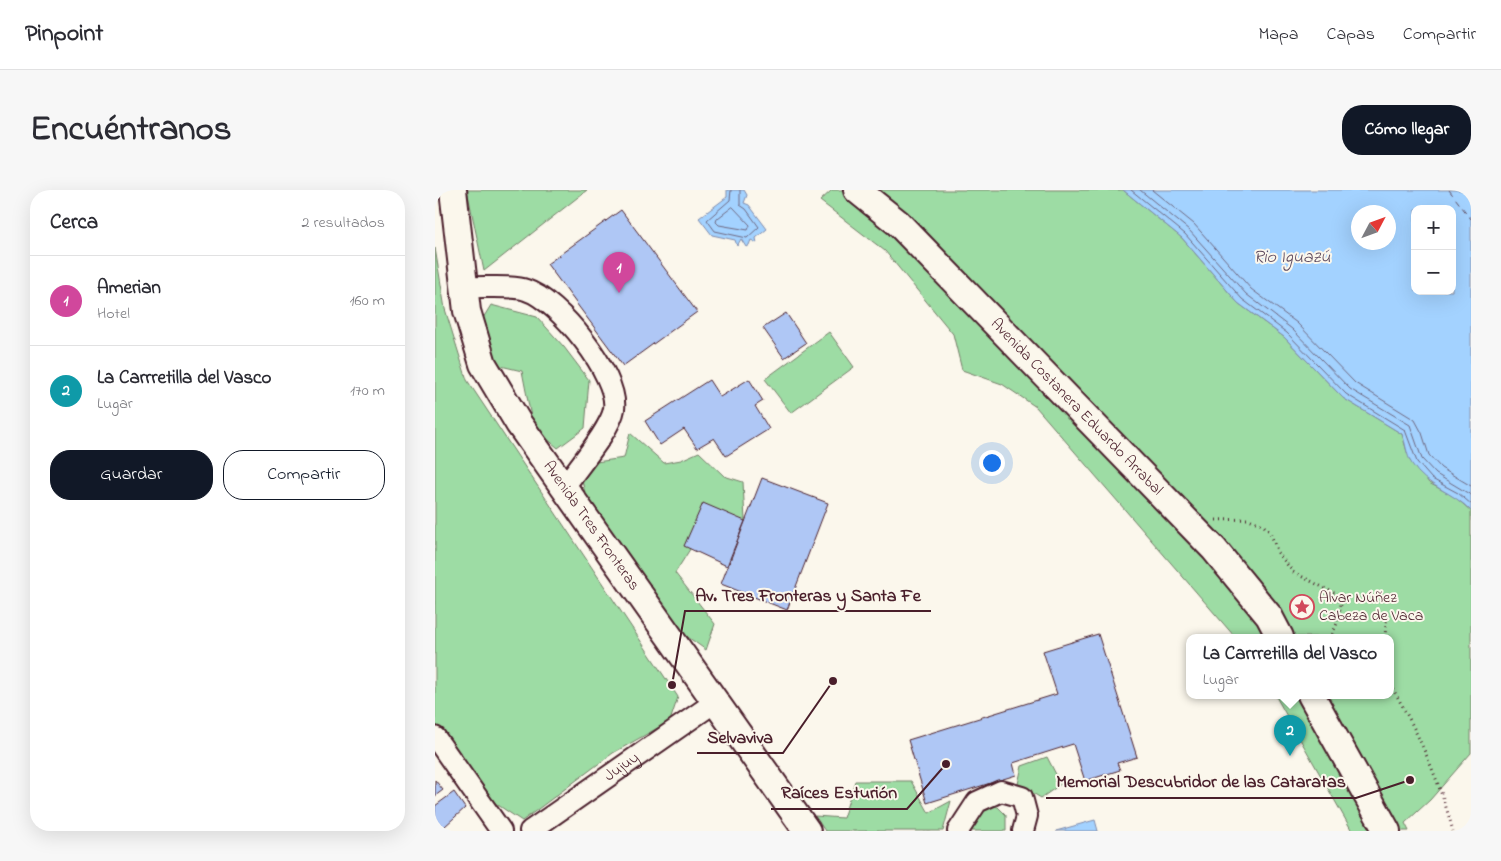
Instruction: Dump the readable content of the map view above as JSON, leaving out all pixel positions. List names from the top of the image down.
{
  "streets": {
    "main road": ["Avenida Costanera Eduardo Arrabal", "Avenida Tres Fronteras"],
    "street": ["Jujuy"]
  },
  "crossings": [
    ["Avenida Tres Fronteras", "Jujuy"]
  ],
  "water": ["Rio Iguazú"],
  "places": {
    "place": ["Alvar Núñez Cabeza de Vaca"],
    "other": [
      "Selvaviva",
      "Av. Tres Fronteras y Santa Fe",
      "Raíces Esturión",
      "Memorial Descubridor de las Cataratas"
    ]
  },
  "north": "top right",
  "page": {
    "header": "Pinpoint",
    "nav": ["Mapa", "Capas", "Compartir"],
    "title": "Encuéntranos",
    "buttons": [
      "Cómo llegar",
      ["Guardar", "Compartir"]
    ],
    "heading": ["Cerca", "2 resultados"],
    "map_buttons": ["+", "−"],
    "pins": ["1", "2"],
    "list": [
      {
        "mark": "1",
        "name": "Amerian",
        "note": "Hotel",
        "value": "160 m"
      },
      {
        "mark": "2",
        "name": "La Carrretilla del Vasco",
        "note": "Lugar",
        "value": "170 m"
      }
    ],
    "popup": ["La Carrretilla del Vasco", "Lugar"]
  }
}
